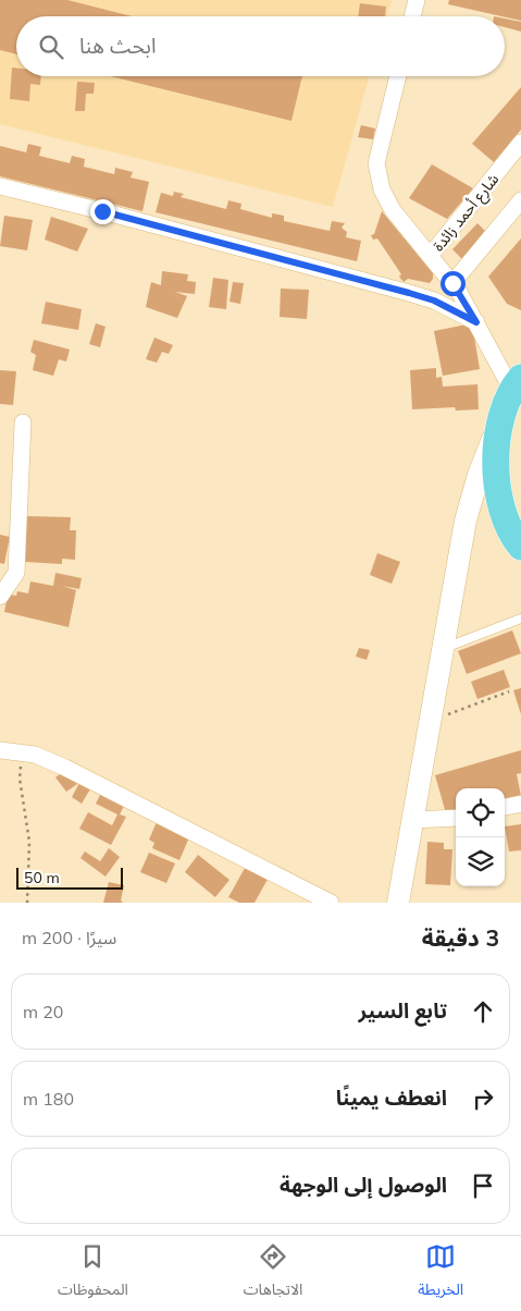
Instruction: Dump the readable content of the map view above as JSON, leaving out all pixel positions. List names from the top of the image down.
{
  "streets": {
    "street": ["شارع أحمد زائدة"]
  },
  "scale_bar": "50 m",
  "page": {
    "search": "ابحث هنا",
    "scale": "50 m",
    "heading": ["3 دقيقة", "سيرًا · 200 m"],
    "list": [
      ["تابع السير", "20 m"],
      ["انعطف يمينًا", "180 m"],
      "الوصول إلى الوجهة"
    ],
    "nav": ["الخريطة", "الاتجاهات", "المحفوظات"]
  }
}
